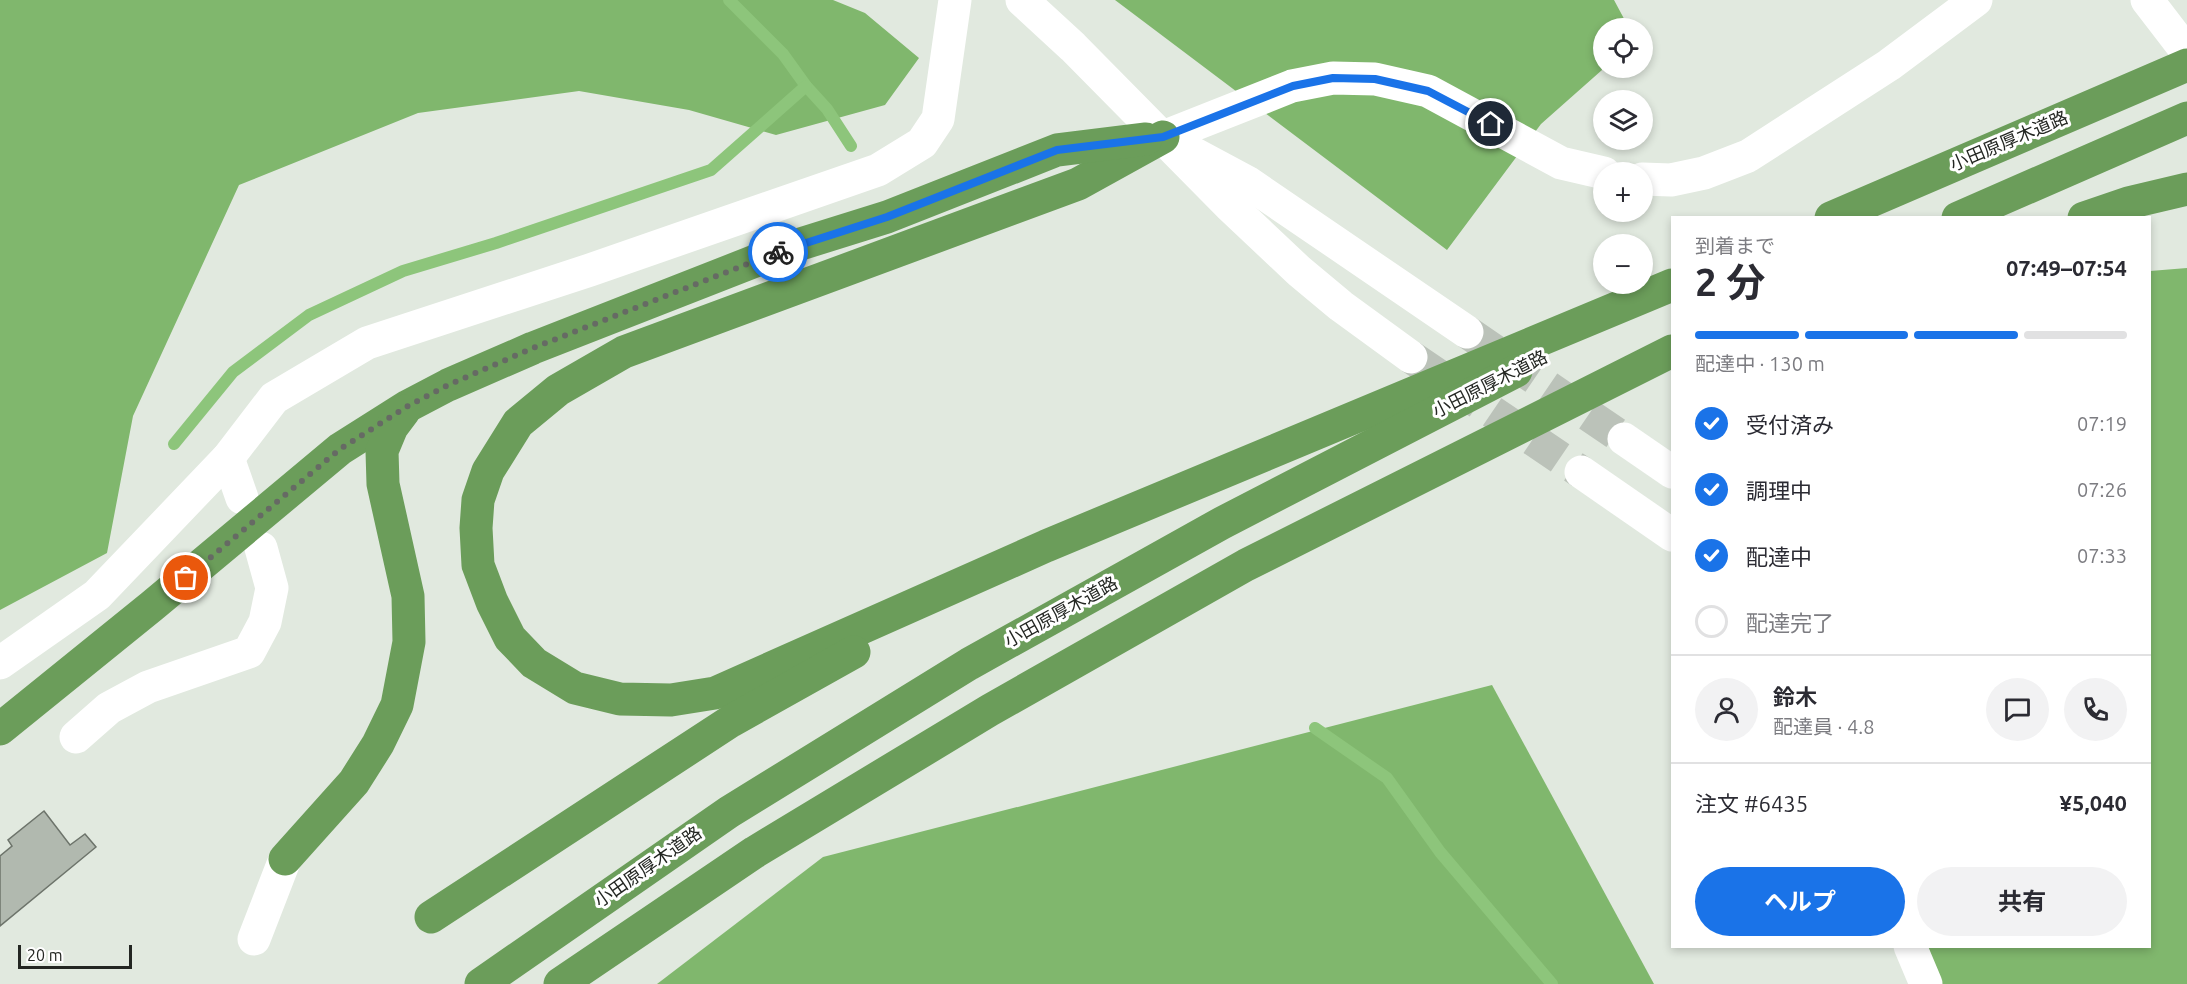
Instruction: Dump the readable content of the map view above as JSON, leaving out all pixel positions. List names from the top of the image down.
{
  "streets": {
    "highway": ["小田原厚木道路"]
  },
  "scale_bar": "20 m",
  "page": {
    "map_buttons": ["+", "−"],
    "heading": ["2 分", "到着まで", "07:49–07:54"],
    "panel": [
      "鈴木",
      "配達員 · 4.8",
      "注文 #6435",
      "¥5,040"
    ],
    "bar": "配達中 · 130 m",
    "list": [
      ["受付済み", "07:19"],
      ["調理中", "07:26"],
      ["配達中", "07:33"],
      "配達完了"
    ],
    "buttons": ["ヘルプ", "共有"],
    "scale": "20 m"
  }
}
